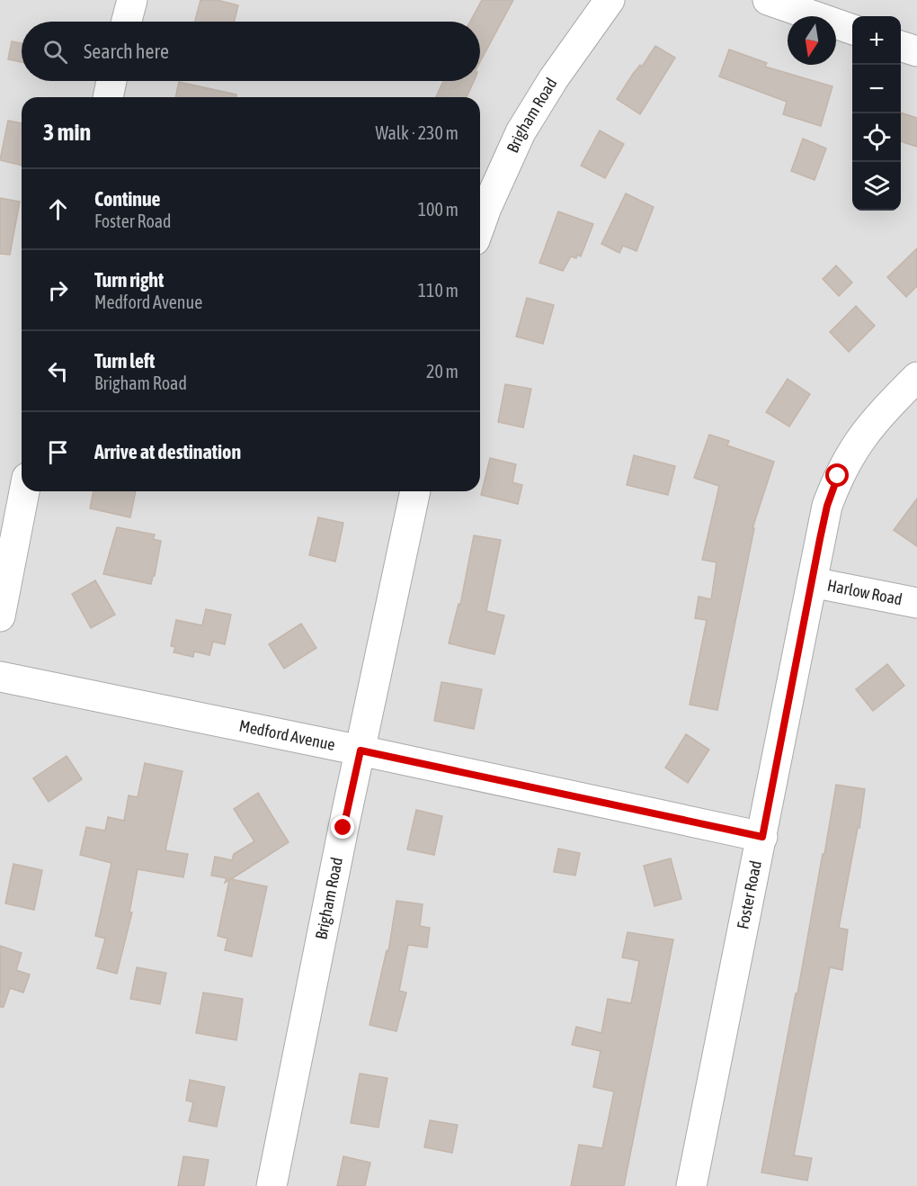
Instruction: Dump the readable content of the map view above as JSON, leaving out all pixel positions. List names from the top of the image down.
{
  "streets": {
    "street": [
      "Brigham Road",
      "Harlow Road",
      "Medford Avenue",
      "Foster Road"
    ]
  },
  "crossings": [
    ["Brigham Road", "Medford Avenue"],
    ["Harlow Road", "Foster Road"],
    ["Medford Avenue", "Foster Road"]
  ],
  "north": "bottom",
  "page": {
    "map_buttons": ["+", "−"],
    "search": "Search here",
    "heading": ["3 min", "Walk · 230 m"],
    "list": [
      ["Continue", "Foster Road", "100 m"],
      ["Turn right", "Medford Avenue", "110 m"],
      ["Turn left", "Brigham Road", "20 m"],
      "Arrive at destination"
    ]
  }
}
